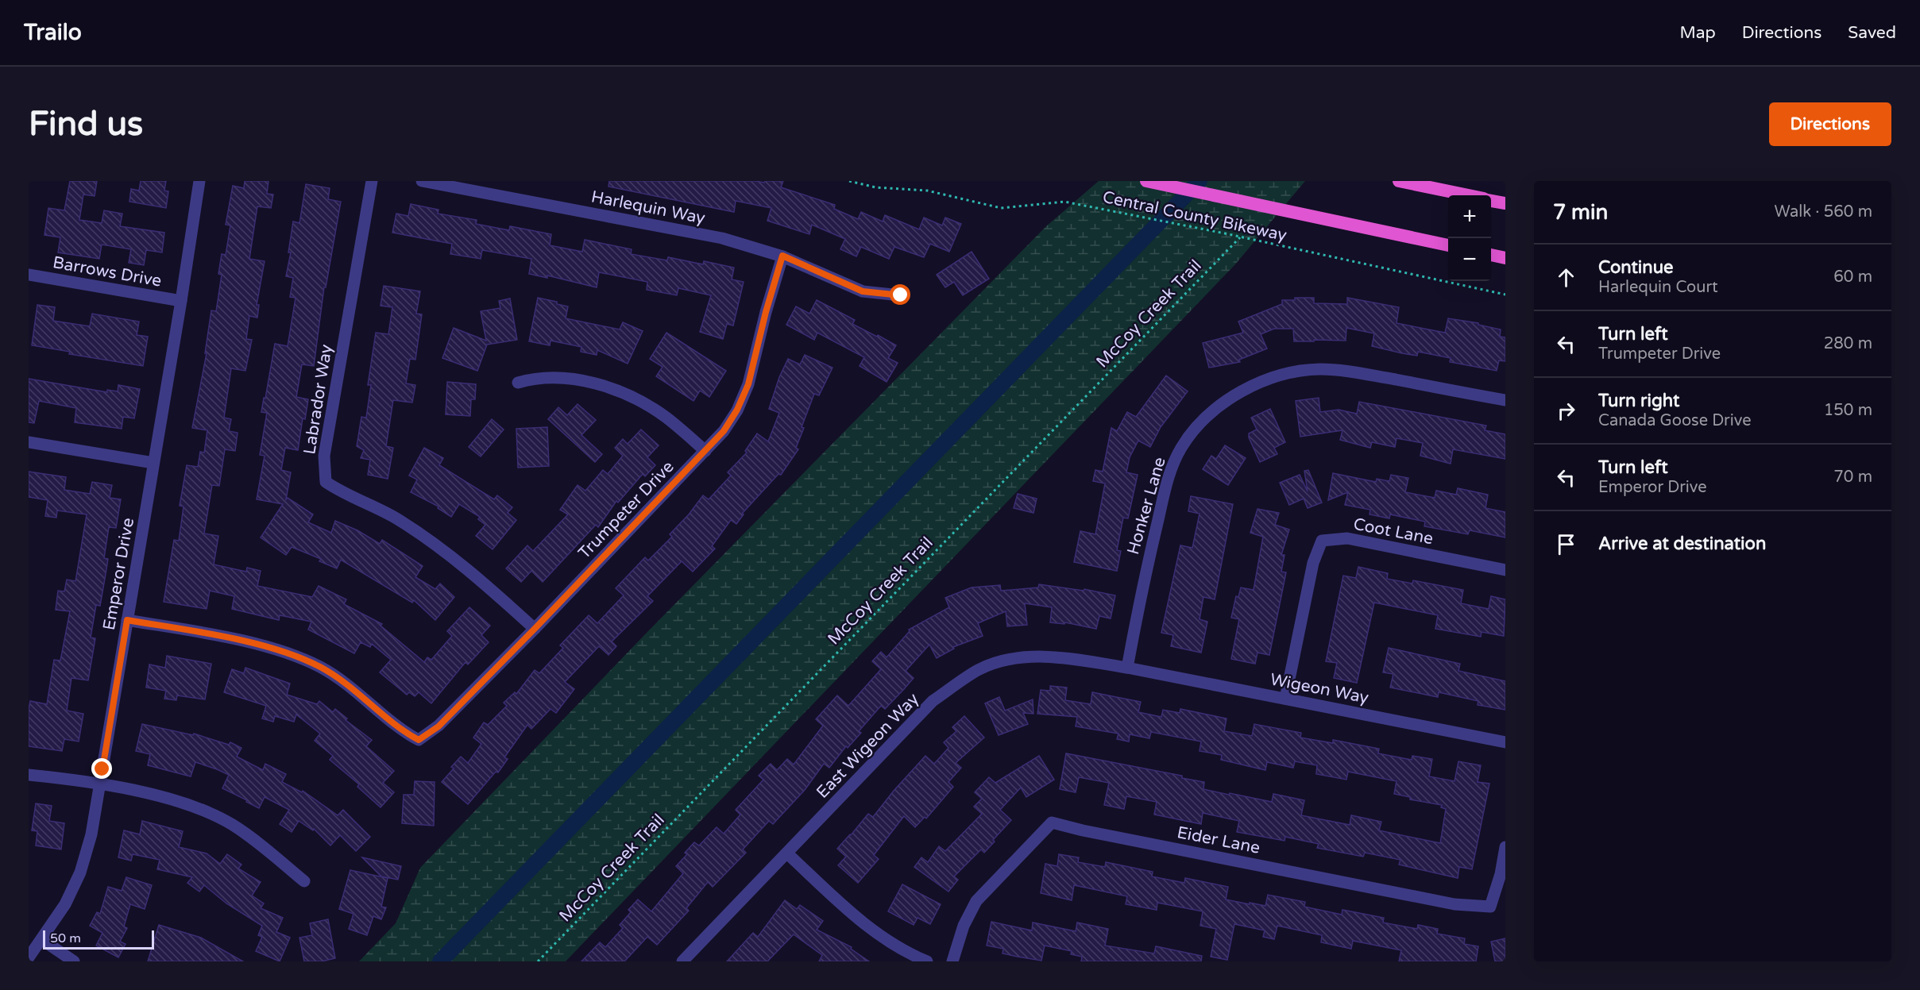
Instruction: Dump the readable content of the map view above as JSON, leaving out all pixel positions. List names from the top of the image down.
{
  "streets": {
    "street": [
      "Harlequin Way",
      "Barrows Drive",
      "Labrador Way",
      "Honker Lane",
      "Trumpeter Drive",
      "Coot Lane",
      "Emperor Drive",
      "Wigeon Way",
      "East Wigeon Way",
      "Eider Lane"
    ],
    "path": ["Central County Bikeway", "McCoy Creek Trail"]
  },
  "crossings": [
    ["Harlequin Way", "Trumpeter Drive"],
    ["Central County Bikeway", "McCoy Creek Trail"],
    ["Barrows Drive", "Emperor Drive"],
    ["Labrador Way", "Trumpeter Drive"],
    ["Honker Lane", "Wigeon Way"],
    ["Honker Lane", "East Wigeon Way"],
    ["Trumpeter Drive", "Emperor Drive"],
    ["Coot Lane", "Wigeon Way"],
    ["Wigeon Way", "East Wigeon Way"]
  ],
  "scale_bar": "50 m",
  "page": {
    "header": "Trailo",
    "nav": ["Map", "Directions", "Saved"],
    "buttons": "Directions",
    "title": "Find us",
    "heading": ["7 min", "Walk · 560 m"],
    "map_buttons": ["+", "−"],
    "list": [
      ["Continue", "Harlequin Court", "60 m"],
      ["Turn left", "Trumpeter Drive", "280 m"],
      ["Turn right", "Canada Goose Drive", "150 m"],
      ["Turn left", "Emperor Drive", "70 m"],
      "Arrive at destination"
    ],
    "scale": "50 m"
  }
}
